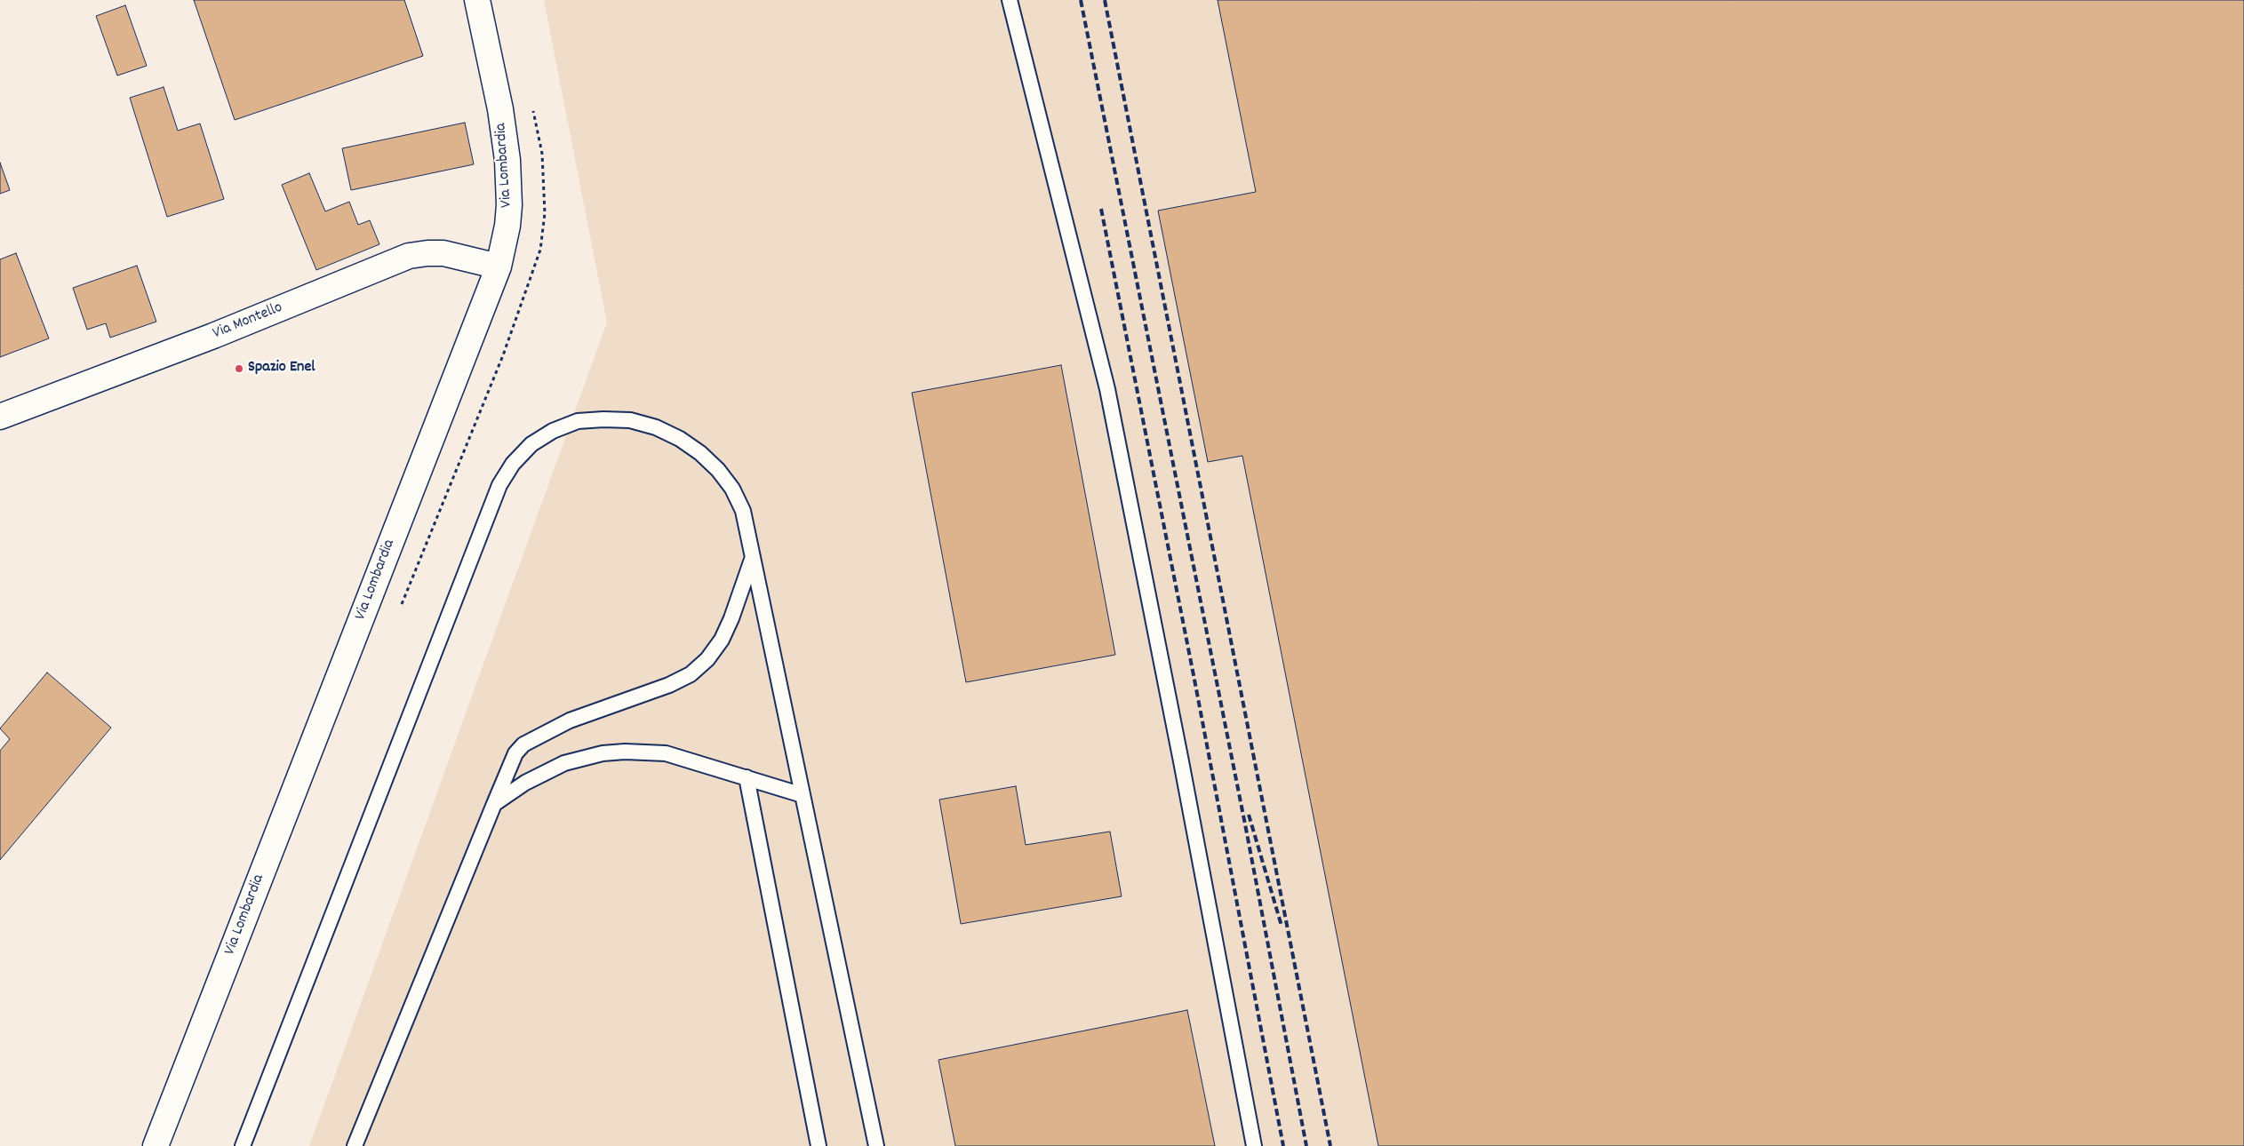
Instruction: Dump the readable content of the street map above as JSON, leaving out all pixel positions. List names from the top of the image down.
{
  "streets": {
    "street": ["Via Lombardia", "Via Montello"]
  },
  "crossings": [
    ["Via Lombardia", "Via Montello"]
  ],
  "places": ["Spazio Enel"]
}
